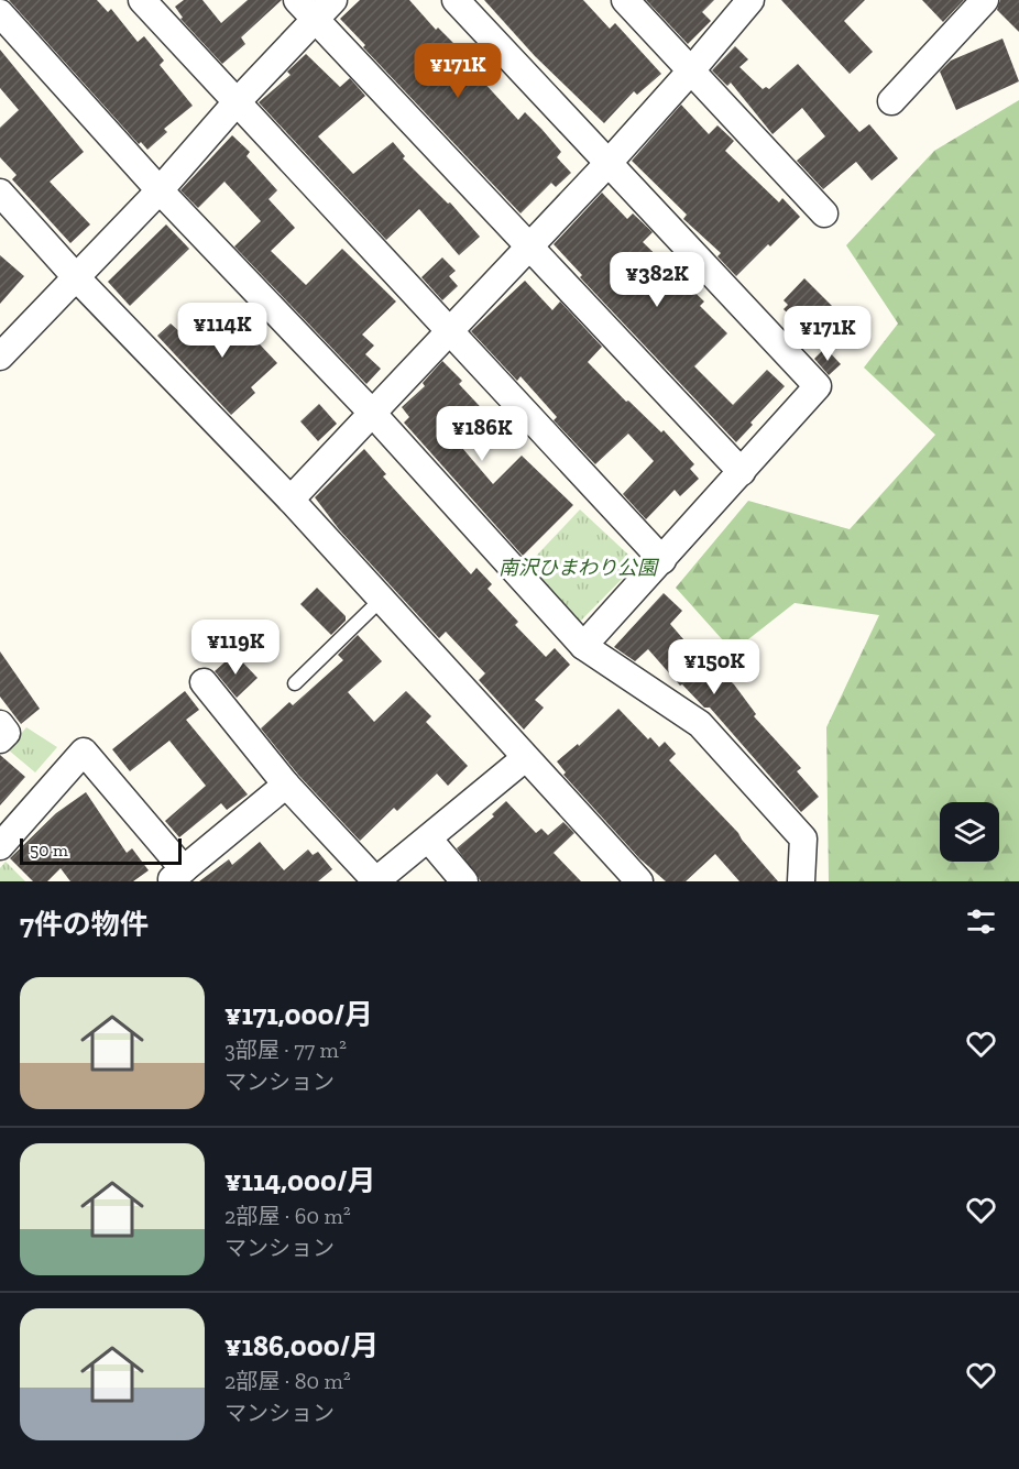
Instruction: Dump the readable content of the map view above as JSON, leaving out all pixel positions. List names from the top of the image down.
{
  "parks": ["南沢ひまわり公園"],
  "scale_bar": "50 m",
  "page": {
    "price": [
      "¥171K",
      "¥382K",
      "¥114K",
      "¥171K",
      "¥186K",
      "¥119K",
      "¥150K"
    ],
    "scale": "50 m",
    "heading": "7件の物件",
    "list": [
      {
        "name": "¥171,000/月",
        "note": "3部屋 · 77 m² · マンション"
      },
      {
        "name": "¥114,000/月",
        "note": "2部屋 · 60 m² · マンション"
      },
      {
        "name": "¥186,000/月",
        "note": "2部屋 · 80 m² · マンション"
      }
    ]
  }
}
